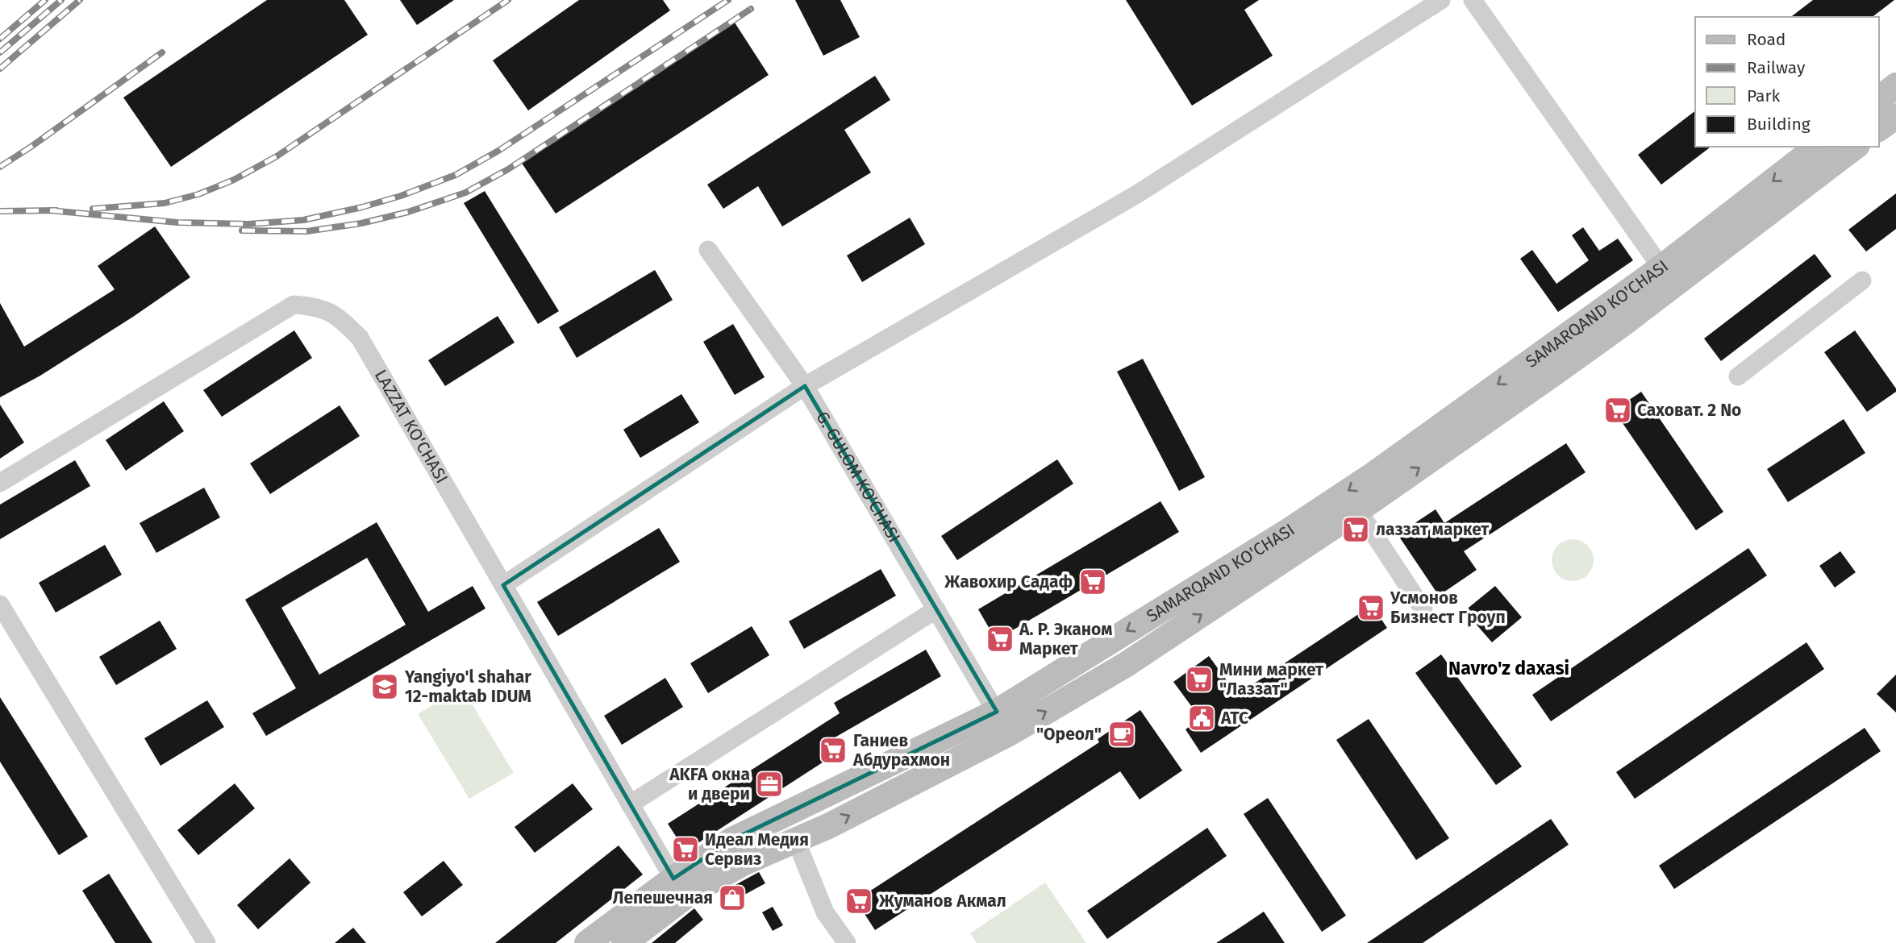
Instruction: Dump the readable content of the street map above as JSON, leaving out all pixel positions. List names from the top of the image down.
{
  "streets": {
    "main road": ["SAMARQAND KO'CHASI"],
    "street": ["LAZZAT KO'CHASI", "G. GULOM KO'CHASI"]
  },
  "crossings": [
    ["SAMARQAND KO'CHASI", "LAZZAT KO'CHASI"],
    ["SAMARQAND KO'CHASI", "G. GULOM KO'CHASI"]
  ],
  "districts": ["Navro'z daxasi"],
  "places": {
    "supermarket": [
      "Саховат. 2 No",
      "лаззат маркет",
      "Жавохир Садаф",
      "Усмонов Бизнест Гроуп",
      "А. Р. Эканом Маркет",
      "Мини маркет \"Лаззат\"",
      "Ганиев Абдурахмон",
      "Идеал Медия Сервиз",
      "Жуманов Акмал"
    ],
    "school or university": ["Yangiyo'l shahar 12-maktab IDUM"],
    "public building": ["АТС"],
    "cafe": ["\"Ореол\""],
    "office": ["AKFA окна и двери"],
    "shop": ["Лепешечная"]
  },
  "legend": [
    "Road",
    "Railway",
    "Park",
    "Building"
  ]
}
